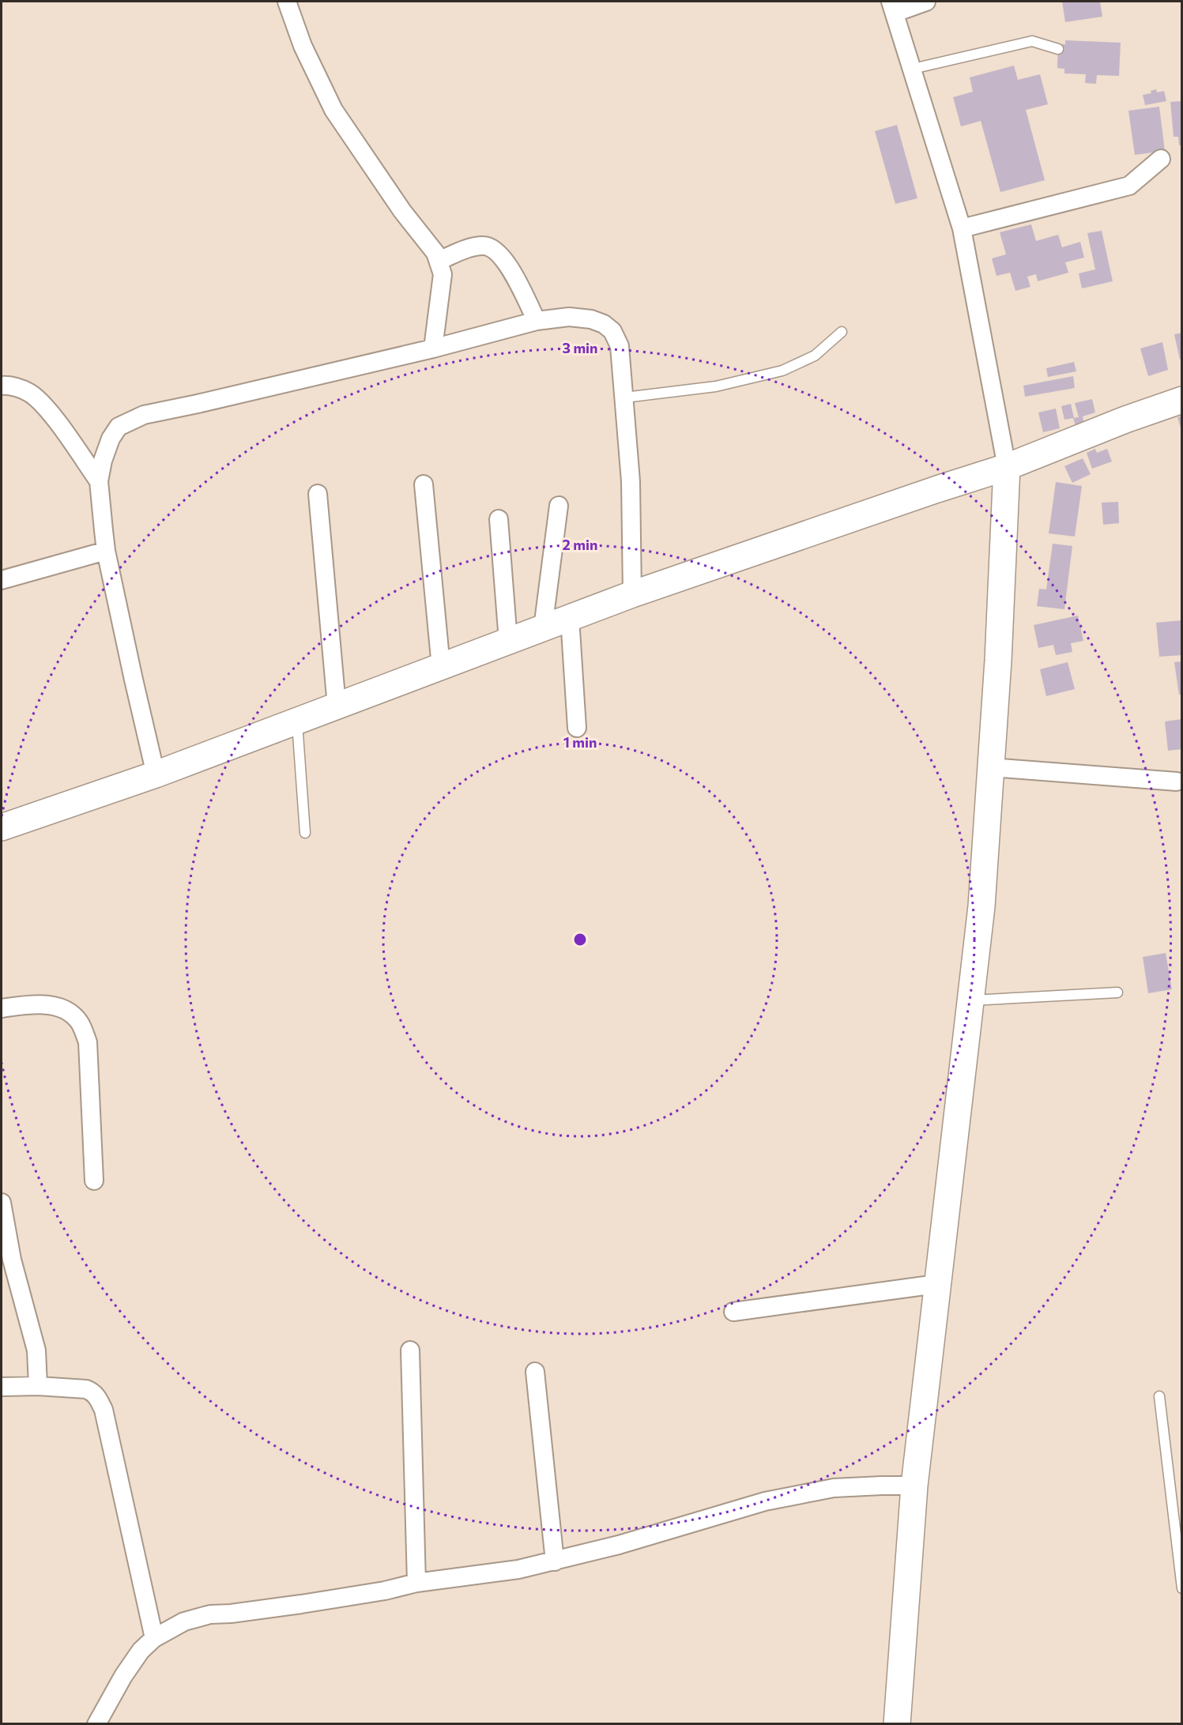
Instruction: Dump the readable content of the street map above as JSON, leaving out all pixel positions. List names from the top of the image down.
{
  "rings": ["3 min", "2 min", "1 min"]
}
